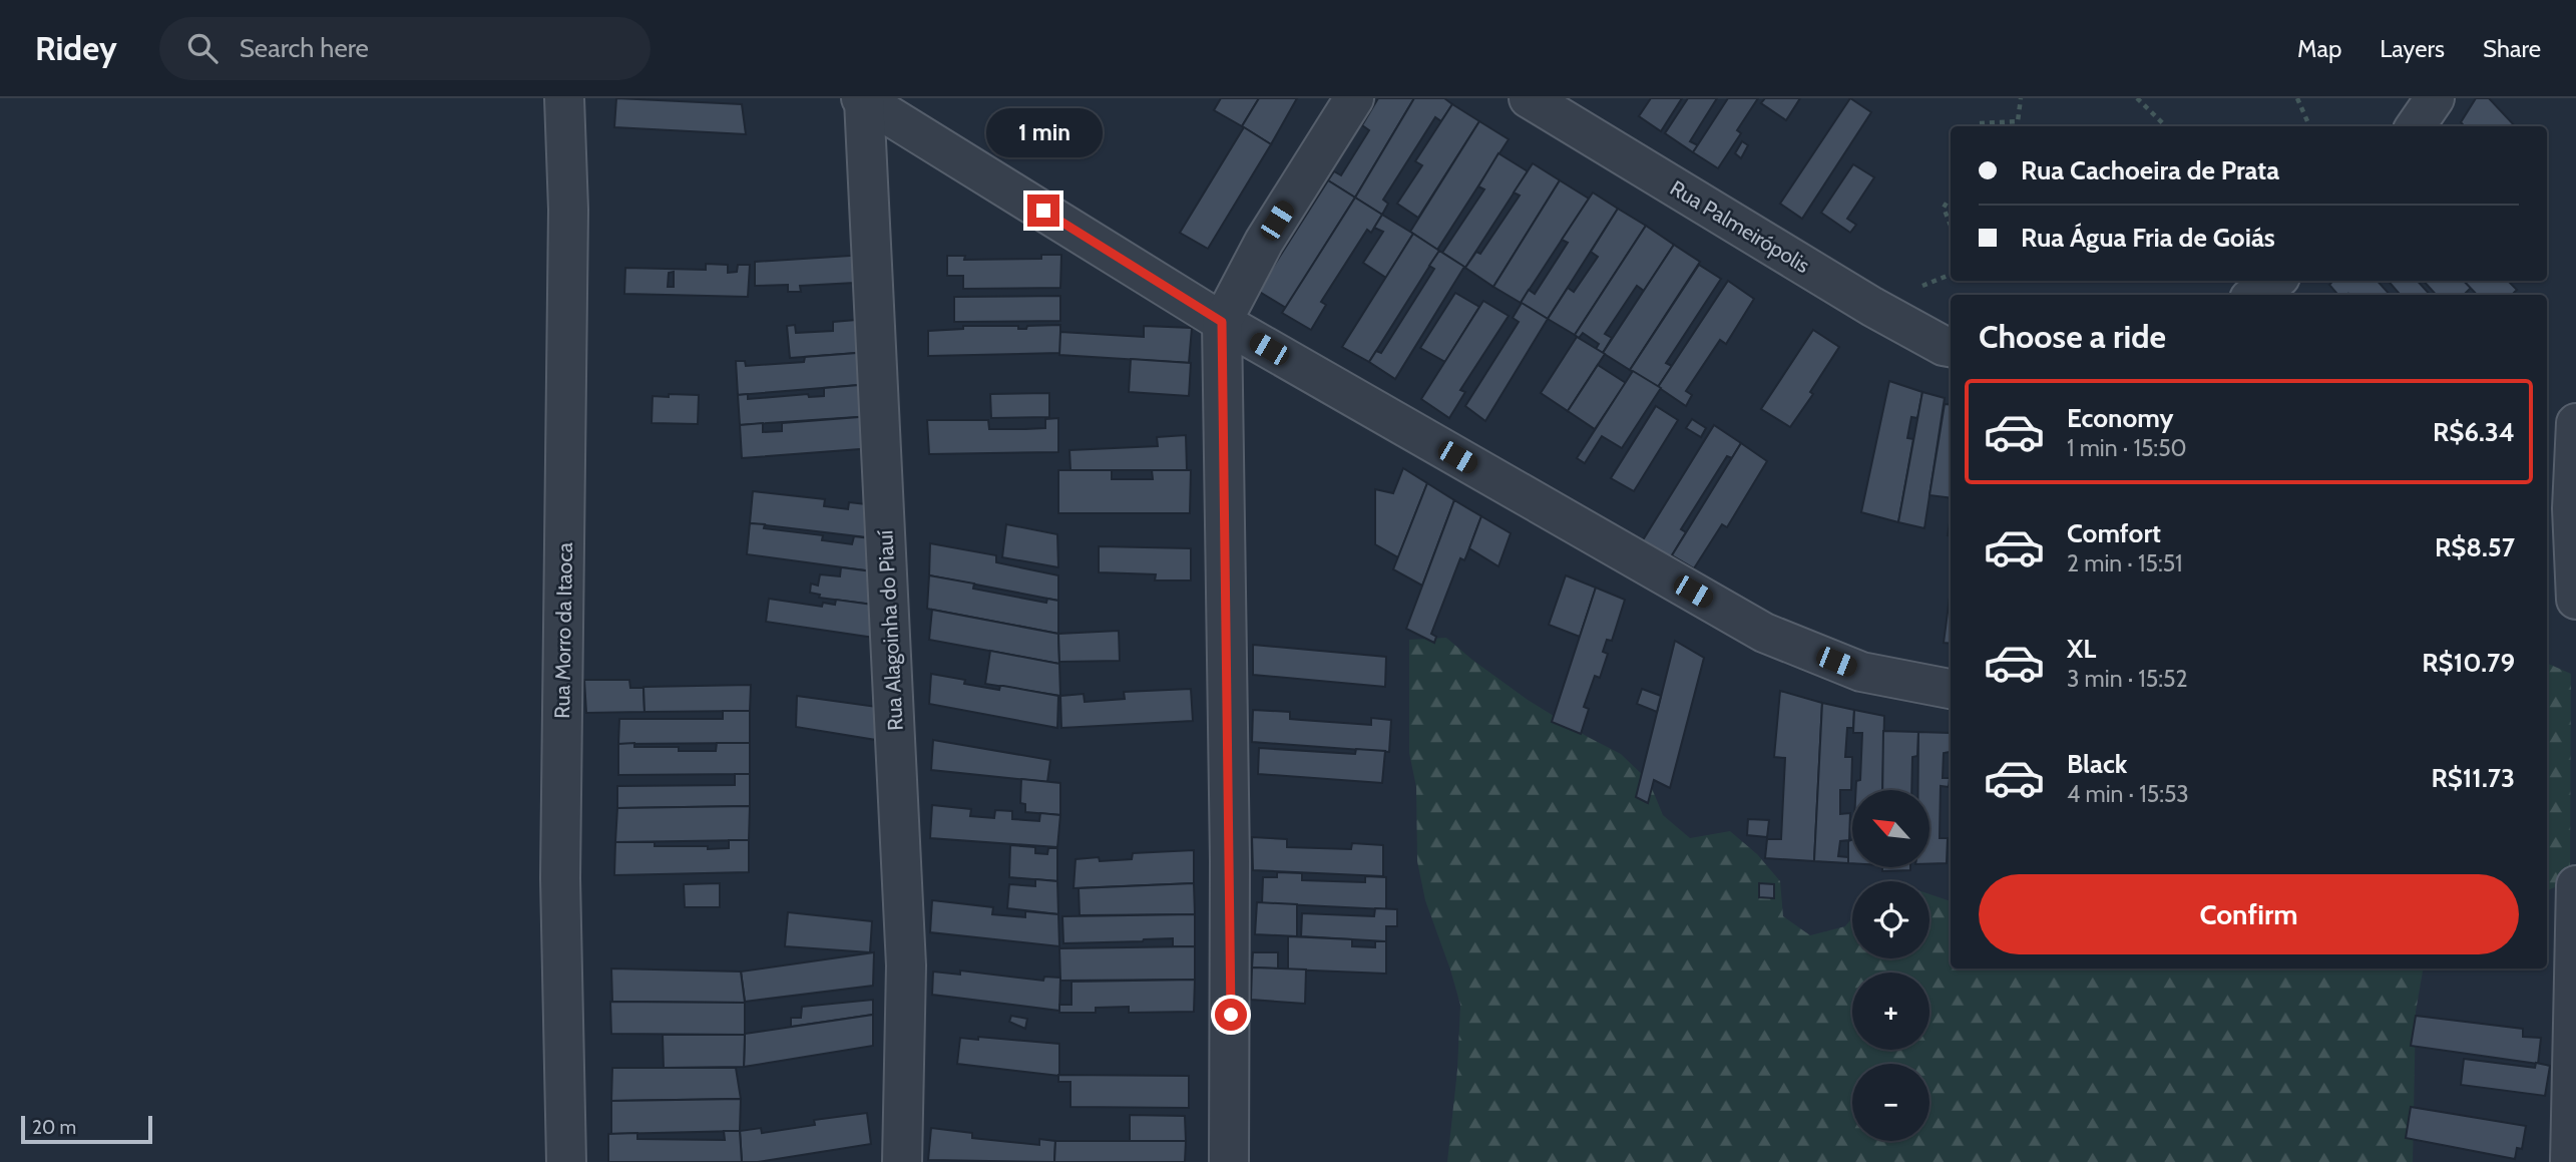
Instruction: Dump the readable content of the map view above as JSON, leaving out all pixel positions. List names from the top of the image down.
{
  "streets": {
    "street": ["Rua Palmeirópolis", "Rua Morro da Itaoca", "Rua Alagoinha do Piauí"]
  },
  "scale_bar": "20 m",
  "north": "top left",
  "page": {
    "header": "Ridey",
    "search": "Search here",
    "nav": ["Map", "Layers", "Share"],
    "bubble": "1 min",
    "banner": ["Rua Cachoeira de Prata", "Rua Água Fria de Goiás"],
    "heading": "Choose a ride",
    "list": [
      {
        "name": "Economy",
        "note": "1 min · 15:50",
        "value": "R$6.34"
      },
      {
        "name": "Comfort",
        "note": "2 min · 15:51",
        "value": "R$8.57"
      },
      {
        "name": "XL",
        "note": "3 min · 15:52",
        "value": "R$10.79"
      },
      {
        "name": "Black",
        "note": "4 min · 15:53",
        "value": "R$11.73"
      }
    ],
    "map_buttons": ["+", "−"],
    "buttons": "Confirm",
    "scale": "20 m"
  }
}
